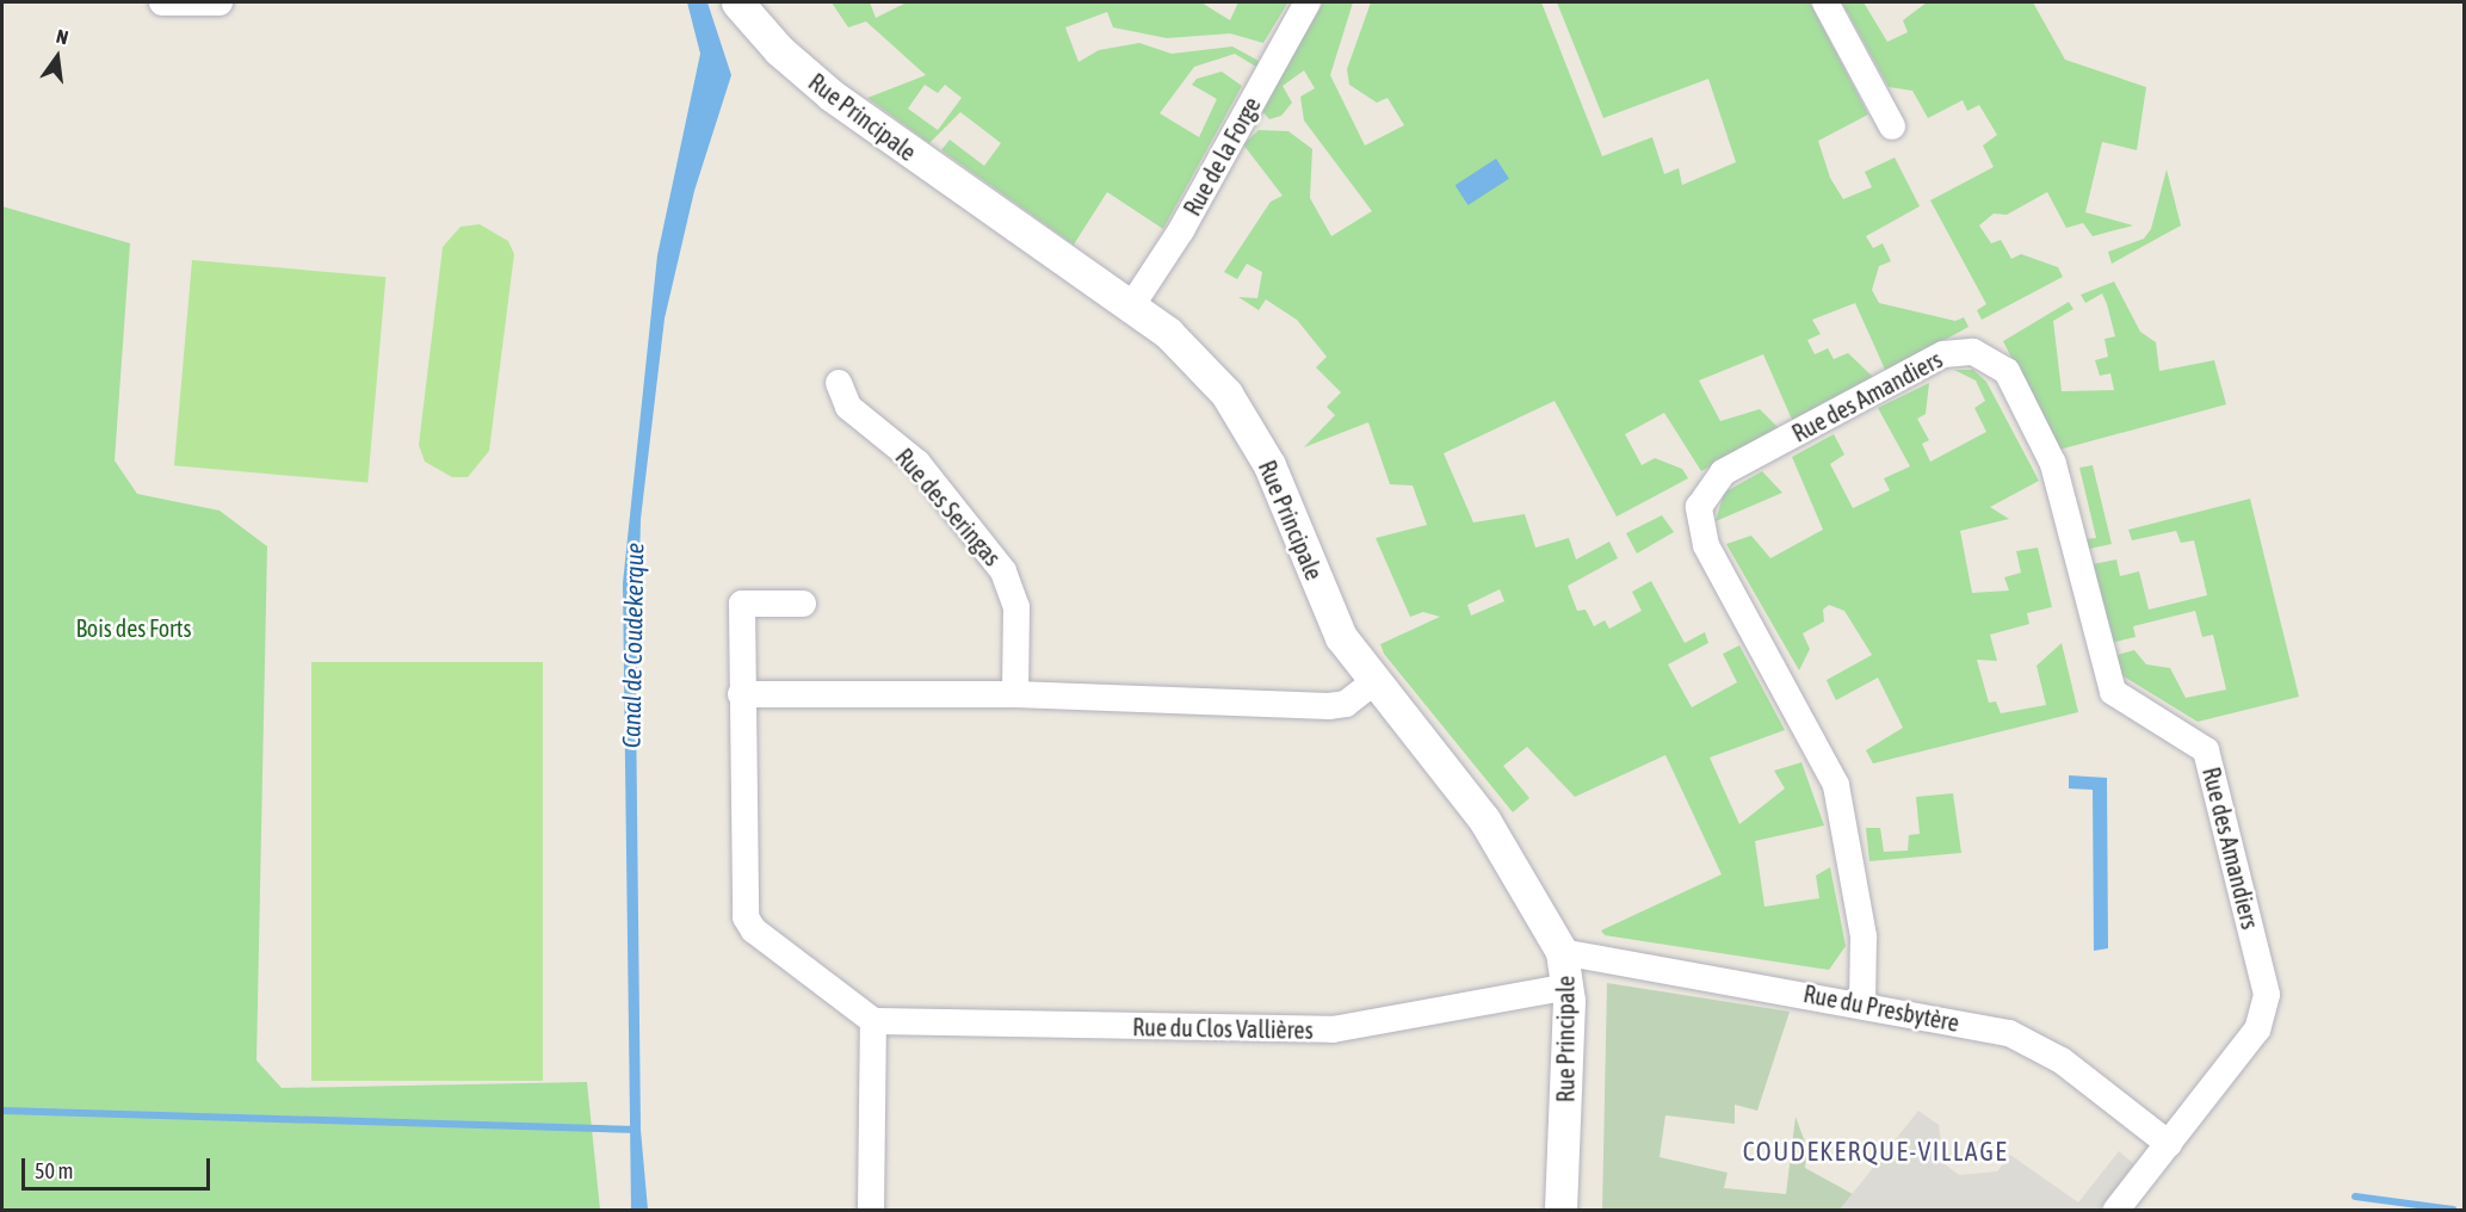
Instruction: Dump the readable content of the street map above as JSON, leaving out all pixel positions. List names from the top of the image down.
{
  "streets": {
    "street": [
      "Rue Principale",
      "Rue de la Forge",
      "Rue des Amandiers",
      "Rue des Seringas",
      "Rue du Presbytère",
      "Rue du Clos Vallières"
    ]
  },
  "crossings": [
    ["Rue Principale", "Rue de la Forge"],
    ["Rue Principale", "Rue du Presbytère"],
    ["Rue Principale", "Rue du Clos Vallières"],
    ["Rue des Amandiers", "Rue du Presbytère"]
  ],
  "districts": ["COUDEKERQUE-VILLAGE"],
  "water": ["Canal de Coudekerque"],
  "parks": ["Bois des Forts"],
  "scale_bar": "50 m",
  "north": "top"
}
